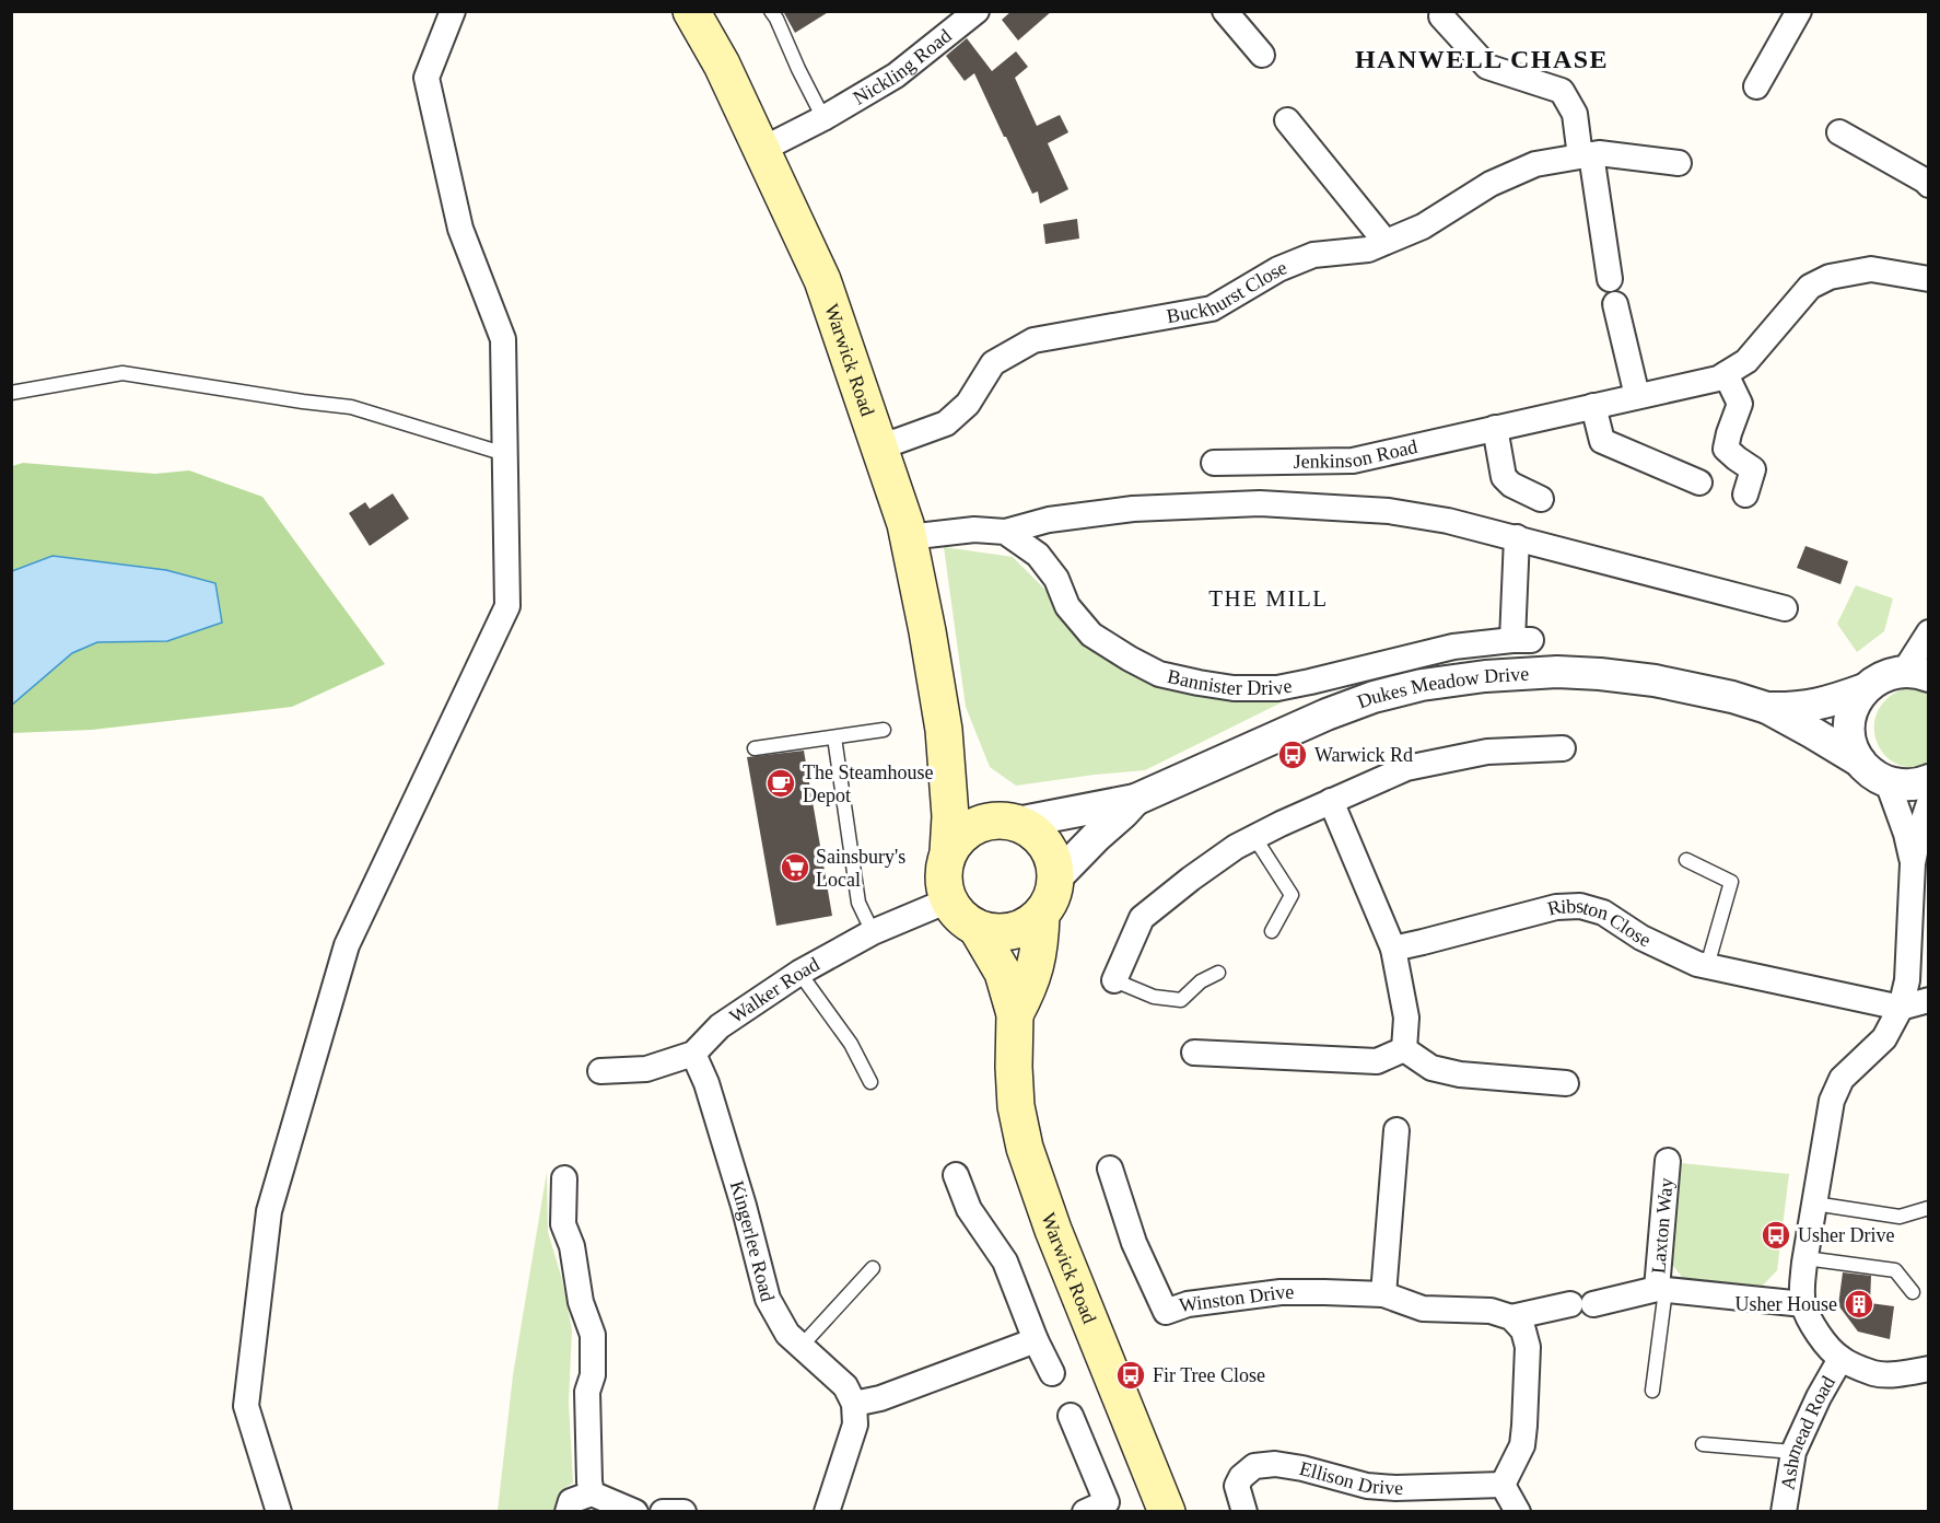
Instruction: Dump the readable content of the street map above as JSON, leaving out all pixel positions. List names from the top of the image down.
{
  "streets": {
    "main road": ["Warwick Road"],
    "street": [
      "Nickling Road",
      "Buckhurst Close",
      "Jenkinson Road",
      "Bannister Drive",
      "Dukes Meadow Drive",
      "Ribston Close",
      "Walker Road",
      "Laxton Way",
      "Kingerlee Road",
      "Winston Drive",
      "Ashmead Road",
      "Ellison Drive"
    ]
  },
  "crossings": [
    ["Nickling Road", "Warwick Road"],
    ["Buckhurst Close", "Warwick Road"],
    ["Warwick Road", "Dukes Meadow Drive"],
    ["Warwick Road", "Walker Road"],
    ["Dukes Meadow Drive", "Walker Road"],
    ["Walker Road", "Kingerlee Road"],
    ["Laxton Way", "Winston Drive"]
  ],
  "districts": ["HANWELL CHASE", "THE MILL"],
  "places": {
    "bus stop": ["Warwick Rd", "Usher Drive", "Fir Tree Close"],
    "cafe": ["The Steamhouse Depot"],
    "supermarket": ["Sainsbury's Local"],
    "building": ["Usher House"]
  }
}
